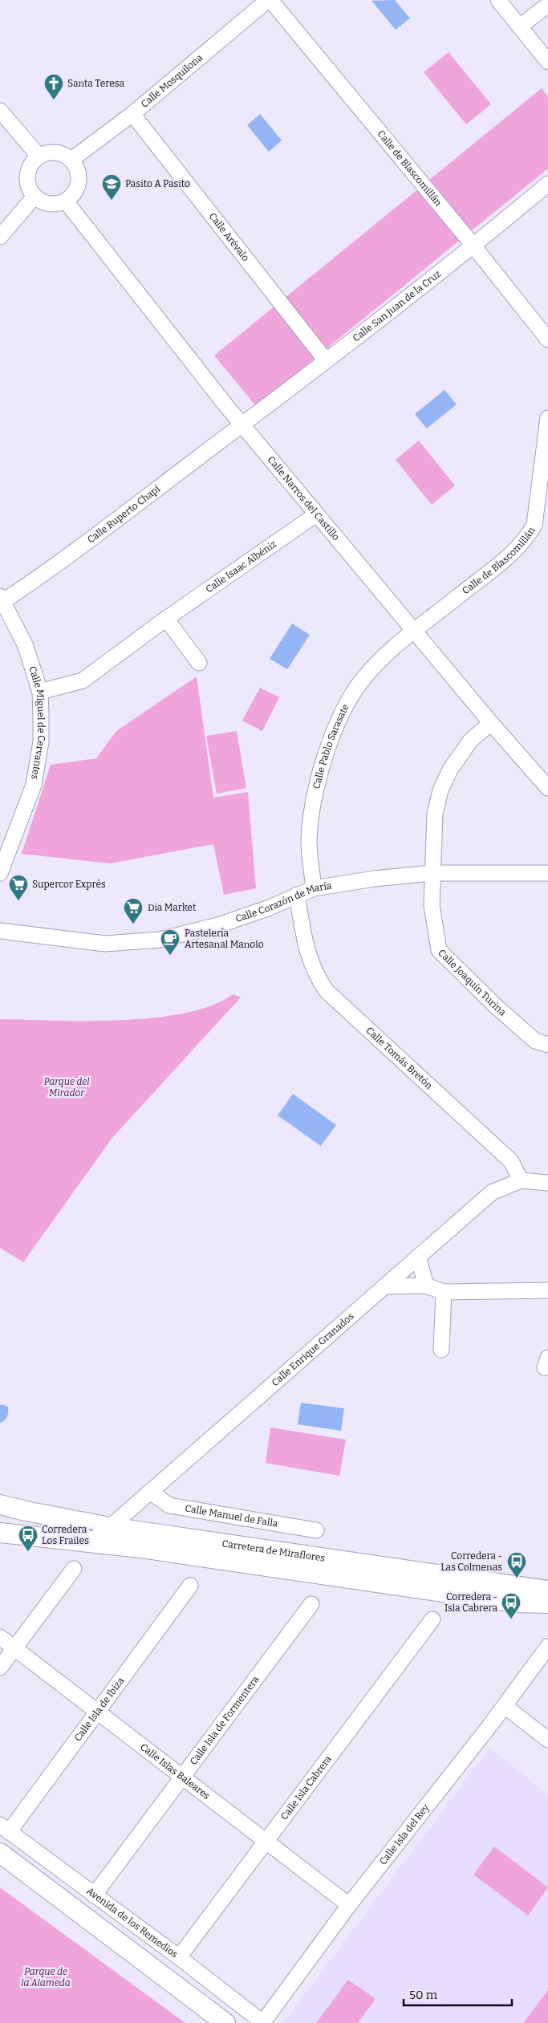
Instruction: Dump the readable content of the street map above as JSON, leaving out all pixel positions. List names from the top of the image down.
{
  "streets": {
    "main road": ["Carretera de Miraflores"],
    "street": [
      "Calle Mosquilona",
      "Calle de Blascomillán",
      "Calle Arévalo",
      "Calle San Juan de la Cruz",
      "Calle Narros del Castillo",
      "Calle Ruperto Chapí",
      "Calle Isaac Albéniz",
      "Calle Miguel de Cervantes",
      "Calle Pablo Sarasate",
      "Calle Corazón de María",
      "Calle Joaquín Turina",
      "Calle Tomás Bretón",
      "Calle Enrique Granados",
      "Calle Manuel de Falla",
      "Calle Isla de Ibiza",
      "Calle Isla de Formentera",
      "Calle Islas Baleares",
      "Calle Isla Cabrera",
      "Calle Isla del Rey",
      "Avenida de los Remedios"
    ]
  },
  "crossings": [
    ["Calle Mosquilona", "Calle de Blascomillán"],
    ["Calle Mosquilona", "Calle Arévalo"],
    ["Calle Mosquilona", "Calle Narros del Castillo"],
    ["Calle de Blascomillán", "Calle San Juan de la Cruz"],
    ["Calle de Blascomillán", "Calle Narros del Castillo"],
    ["Calle de Blascomillán", "Calle Pablo Sarasate"],
    ["Calle Arévalo", "Calle San Juan de la Cruz"],
    ["Calle San Juan de la Cruz", "Calle Narros del Castillo"],
    ["Calle San Juan de la Cruz", "Calle Ruperto Chapí"],
    ["Calle Narros del Castillo", "Calle Ruperto Chapí"],
    ["Calle Narros del Castillo", "Calle Isaac Albéniz"],
    ["Calle Narros del Castillo", "Calle Pablo Sarasate"],
    ["Calle Narros del Castillo", "Calle Joaquín Turina"],
    ["Calle Ruperto Chapí", "Calle Miguel de Cervantes"],
    ["Calle Isaac Albéniz", "Calle Miguel de Cervantes"],
    ["Calle Pablo Sarasate", "Calle Corazón de María"],
    ["Calle Corazón de María", "Calle Joaquín Turina"],
    ["Calle Corazón de María", "Calle Tomás Bretón"],
    ["Calle Tomás Bretón", "Calle Enrique Granados"],
    ["Calle Enrique Granados", "Calle Manuel de Falla"],
    ["Calle Enrique Granados", "Carretera de Miraflores"],
    ["Calle Isla de Ibiza", "Calle Islas Baleares"],
    ["Calle Isla de Ibiza", "Avenida de los Remedios"],
    ["Calle Isla de Formentera", "Calle Islas Baleares"],
    ["Calle Isla de Formentera", "Avenida de los Remedios"],
    ["Calle Islas Baleares", "Calle Isla Cabrera"],
    ["Calle Islas Baleares", "Calle Isla del Rey"],
    ["Calle Isla Cabrera", "Avenida de los Remedios"],
    ["Calle Isla del Rey", "Avenida de los Remedios"]
  ],
  "parks": ["Parque del Mirador", "Parque de la Alameda"],
  "places": {
    "church": ["Santa Teresa"],
    "school or university": ["Pasito A Pasito"],
    "supermarket": ["Supercor Exprés", "Dia Market"],
    "cafe": ["Pastelería Artesanal Manolo"],
    "bus stop": ["Corredera - Los Frailes", "Corredera - Las Colmenas", "Corredera - Isla Cabrera"]
  },
  "scale_bar": "50 m"
}
